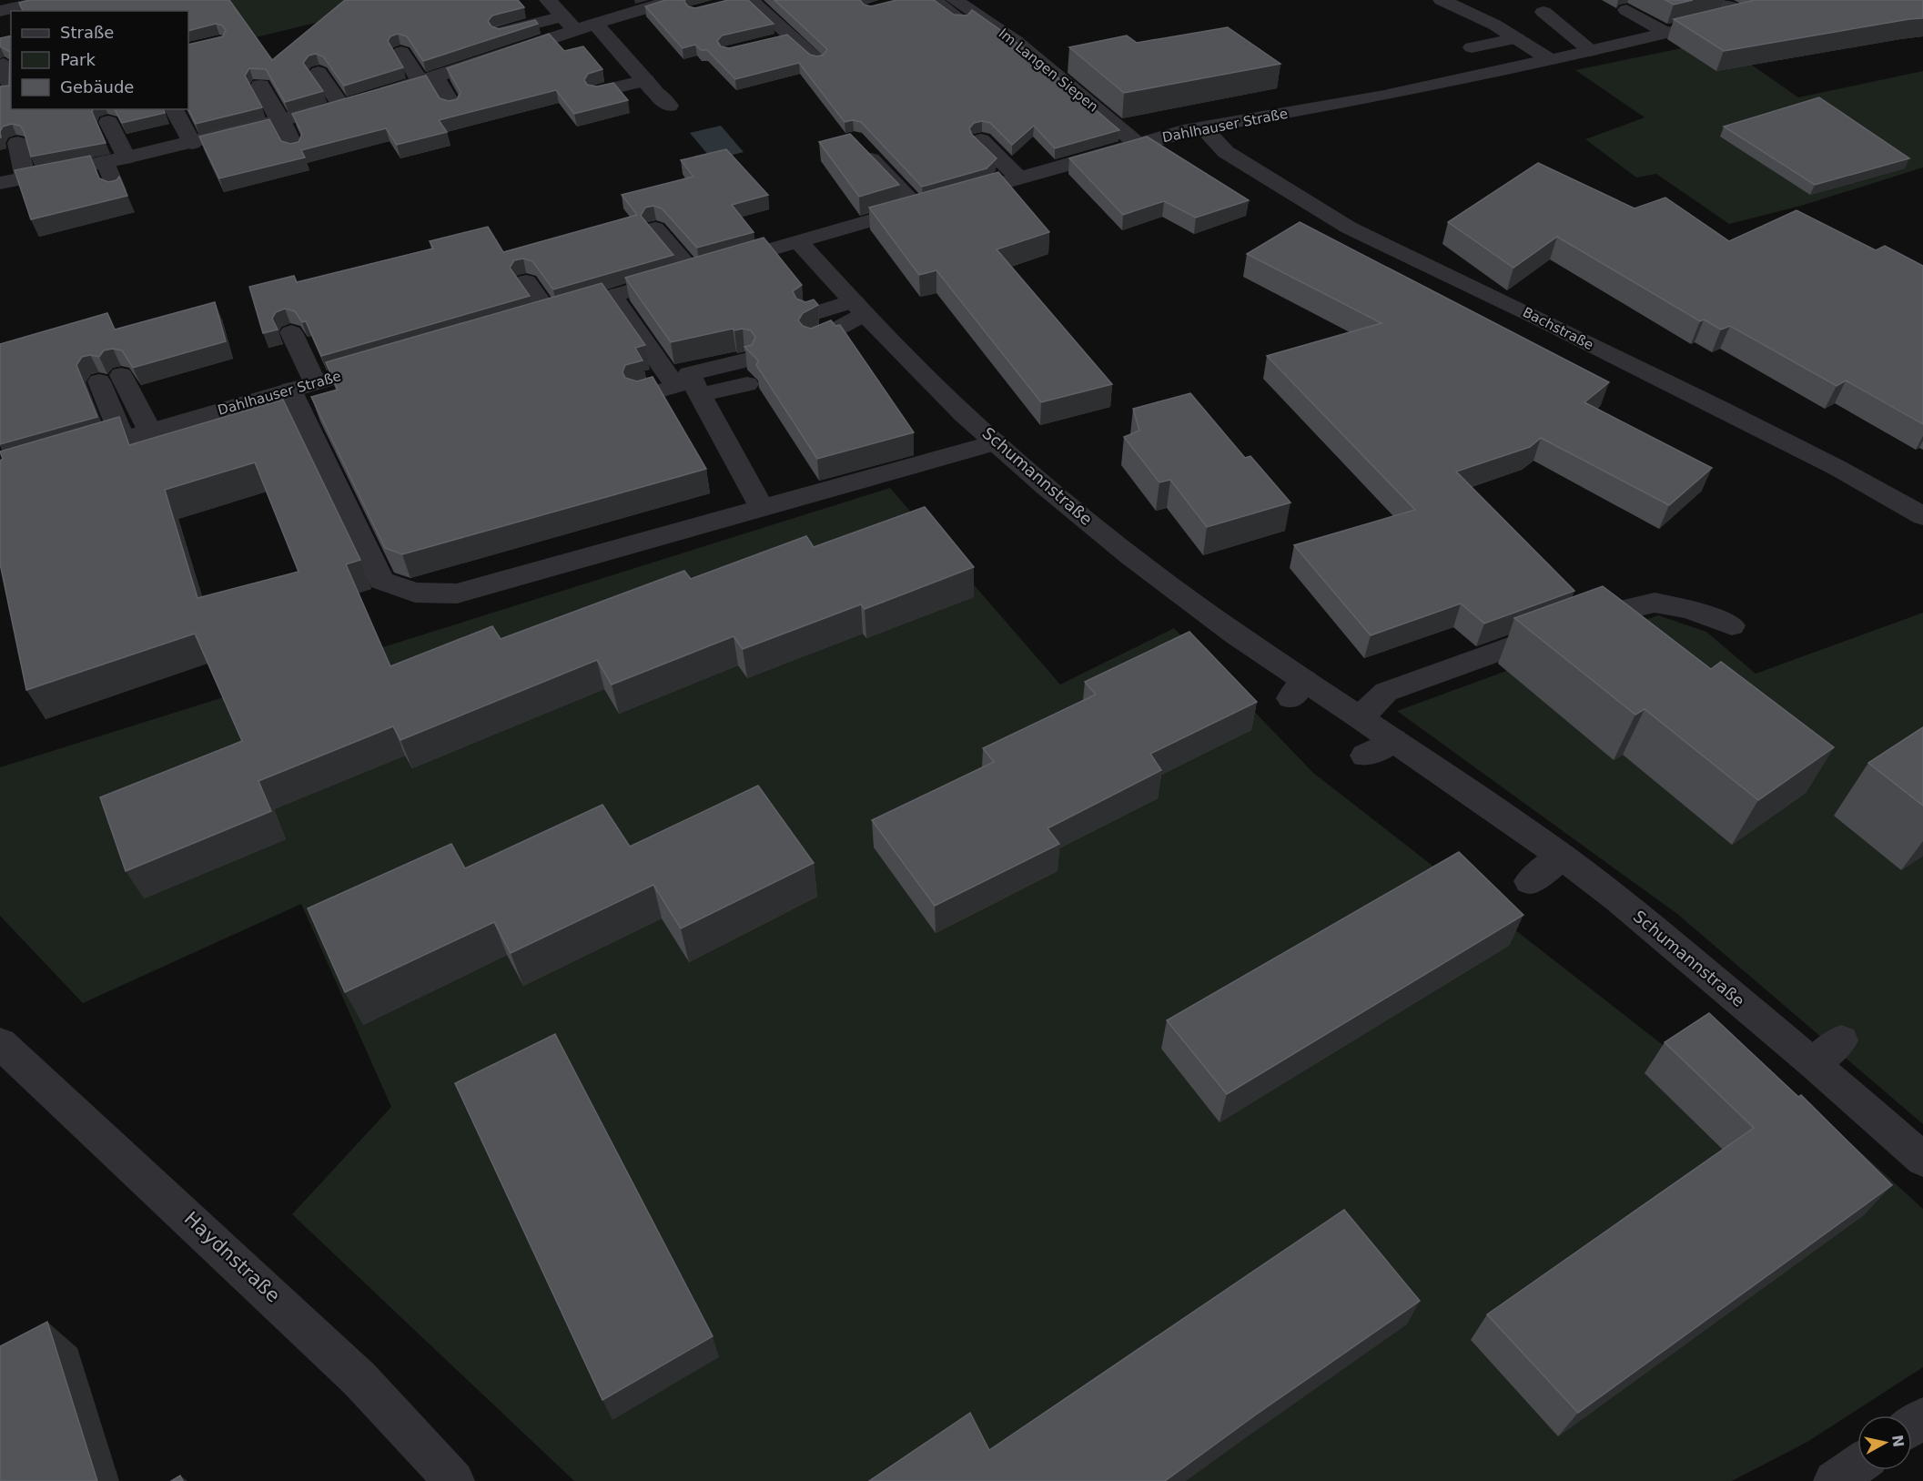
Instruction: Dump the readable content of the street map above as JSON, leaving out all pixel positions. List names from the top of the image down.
{
  "streets": {
    "street": [
      "Im Langen Siepen",
      "Dahlhauser Straße",
      "Bachstraße",
      "Schumannstraße",
      "Haydnstraße"
    ]
  },
  "crossings": [
    ["Im Langen Siepen", "Dahlhauser Straße"],
    ["Dahlhauser Straße", "Bachstraße"],
    ["Dahlhauser Straße", "Schumannstraße"]
  ],
  "legend": ["Straße", "Park", "Gebäude"],
  "north": "right"
}
